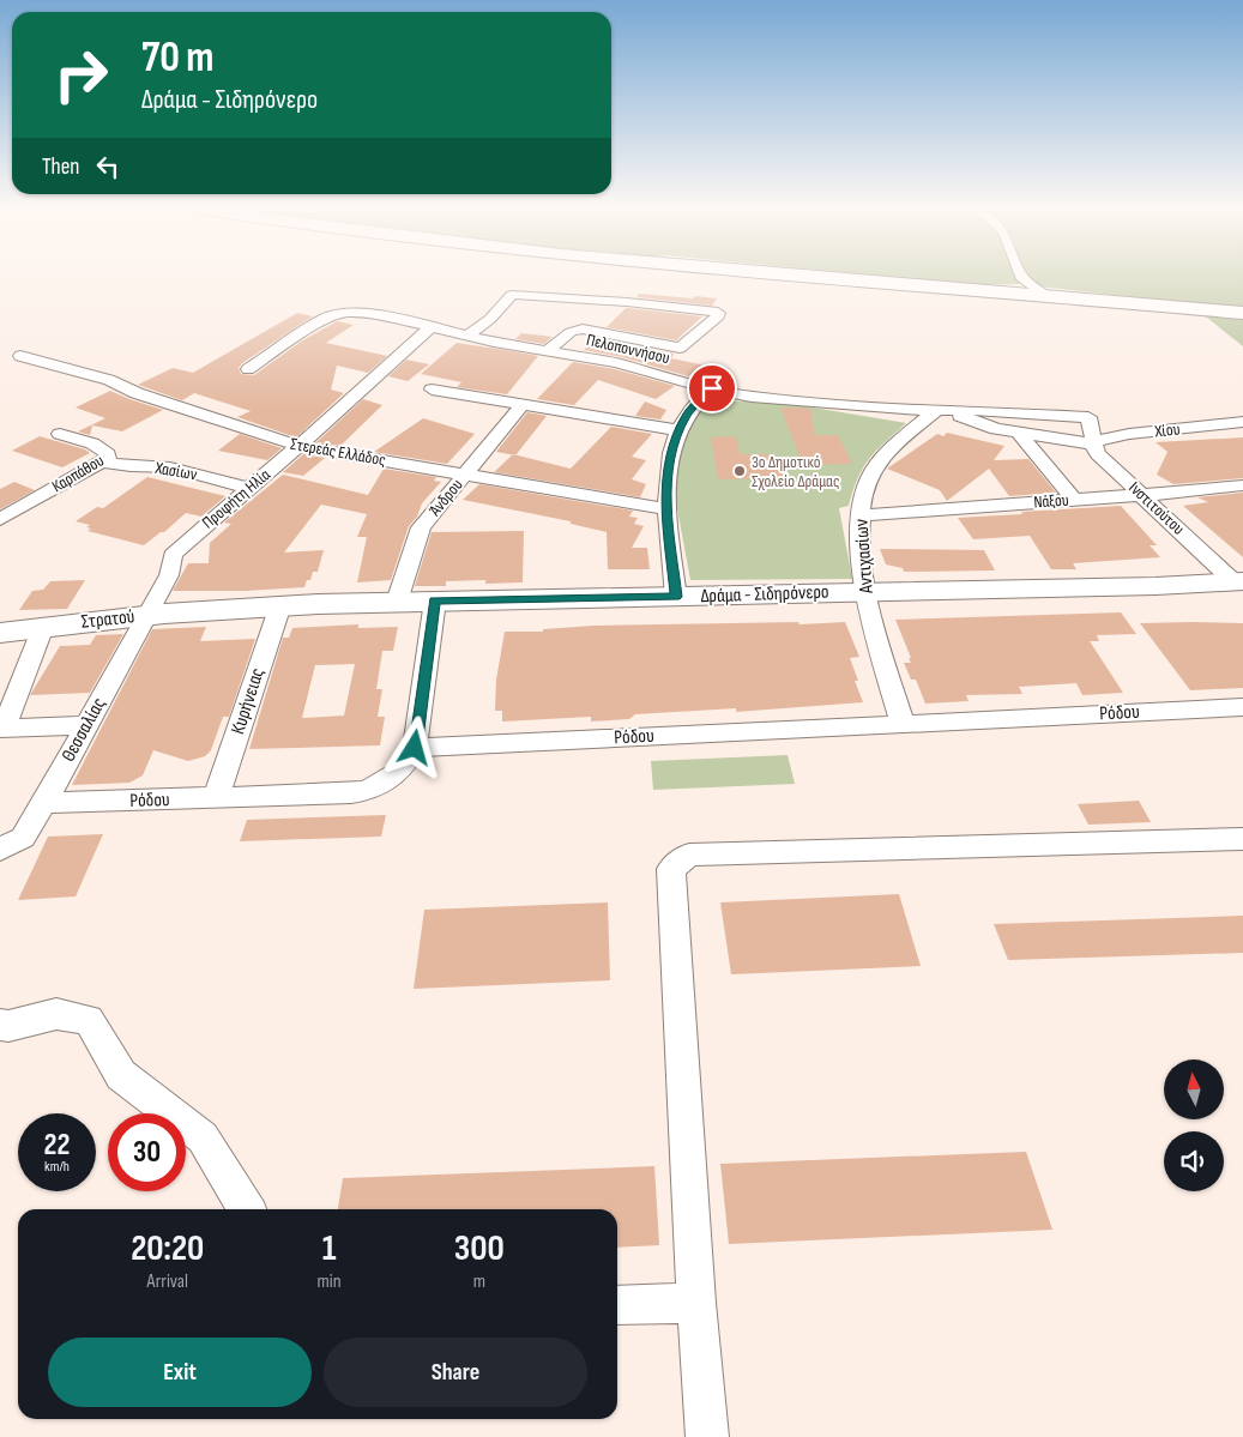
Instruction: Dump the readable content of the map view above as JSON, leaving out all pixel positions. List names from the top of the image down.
{
  "streets": {
    "street": [
      "Πελοποννήσου",
      "Χίου",
      "Στερεάς Ελλάδος",
      "Χασίων",
      "Καρπάθου",
      "Άνδρου",
      "Προφήτη Ηλία",
      "Νάξου",
      "Ινστιτούτου",
      "Αντιχασίων",
      "Δράμα - Σιδηρόνερο",
      "Στρατού",
      "Κυρήνειας",
      "Ρόδου",
      "Θεσσαλίας"
    ]
  },
  "crossings": [
    ["Πελοποννήσου", "Χίου"],
    ["Πελοποννήσου", "Προφήτη Ηλία"],
    ["Πελοποννήσου", "Ινστιτούτου"],
    ["Πελοποννήσου", "Αντιχασίων"],
    ["Χίου", "Ινστιτούτου"],
    ["Χίου", "Αντιχασίων"],
    ["Στερεάς Ελλάδος", "Άνδρου"],
    ["Στερεάς Ελλάδος", "Προφήτη Ηλία"],
    ["Χασίων", "Καρπάθου"],
    ["Χασίων", "Προφήτη Ηλία"],
    ["Άνδρου", "Δράμα - Σιδηρόνερο"],
    ["Προφήτη Ηλία", "Στρατού"],
    ["Προφήτη Ηλία", "Θεσσαλίας"],
    ["Νάξου", "Ινστιτούτου"],
    ["Νάξου", "Αντιχασίων"],
    ["Ινστιτούτου", "Δράμα - Σιδηρόνερο"],
    ["Αντιχασίων", "Δράμα - Σιδηρόνερο"],
    ["Αντιχασίων", "Ρόδου"],
    ["Δράμα - Σιδηρόνερο", "Στρατού"],
    ["Δράμα - Σιδηρόνερο", "Κυρήνειας"],
    ["Στρατού", "Θεσσαλίας"],
    ["Κυρήνειας", "Ρόδου"],
    ["Ρόδου", "Θεσσαλίας"]
  ],
  "places": ["3ο Δημοτικό Σχολείο Δράμας"],
  "north": "top",
  "page": {
    "turn": ["70 m", "Δράμα - Σιδηρόνερο"],
    "then": "Then",
    "speed": "22 km/h",
    "limit": "30",
    "eta": [
      "20:20",
      "Arrival",
      "1",
      "min",
      "300",
      "m"
    ],
    "buttons": ["Exit", "Share"]
  }
}
